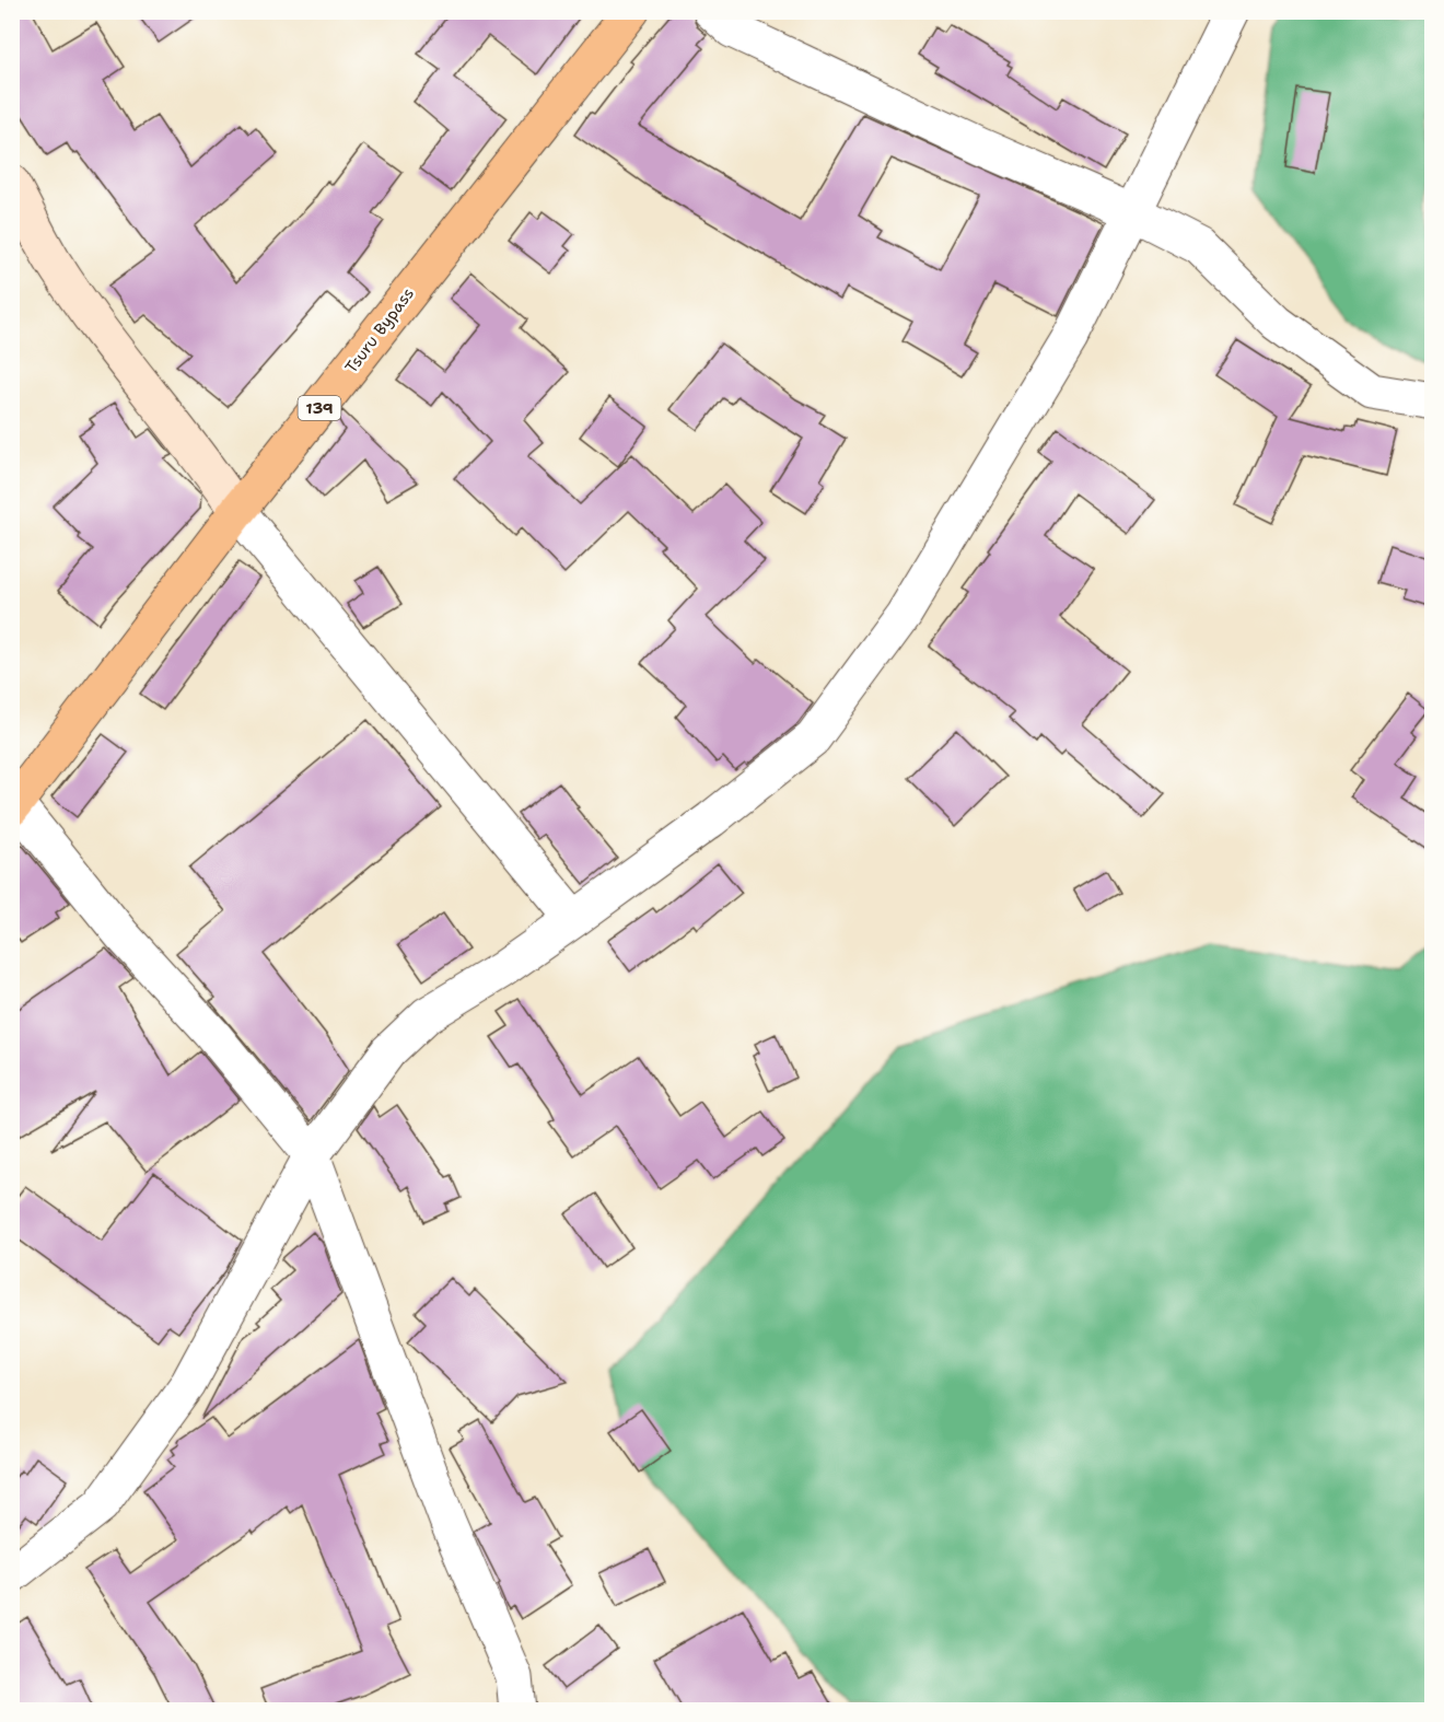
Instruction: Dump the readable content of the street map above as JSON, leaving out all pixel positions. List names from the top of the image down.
{
  "streets": {
    "highway": ["Tsuru Bypass", "139"]
  }
}
